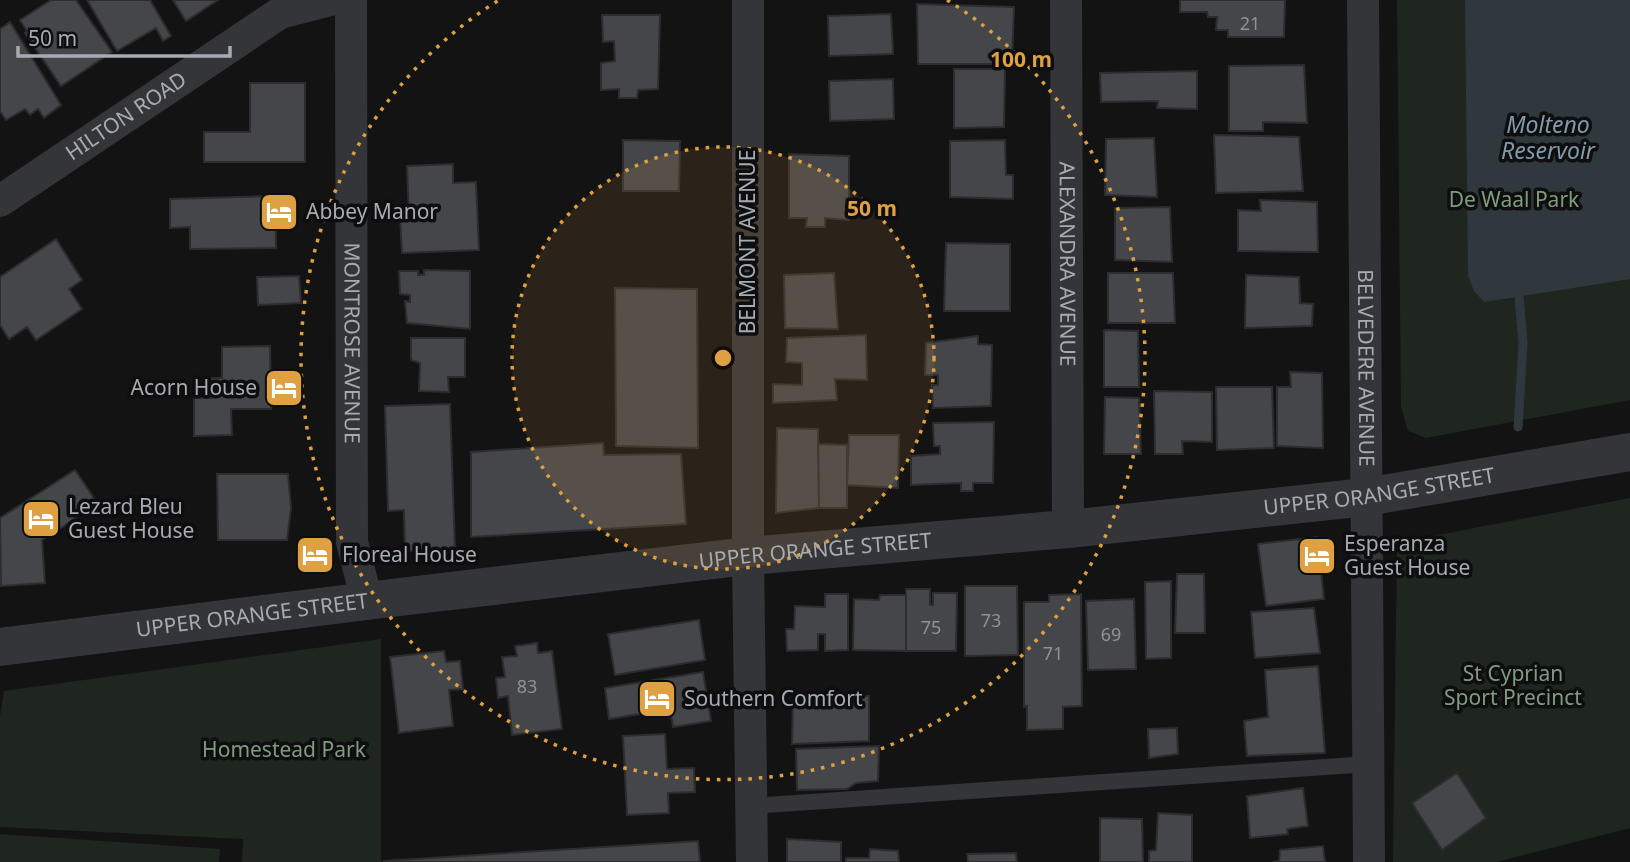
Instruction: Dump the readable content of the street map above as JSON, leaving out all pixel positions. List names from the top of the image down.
{
  "streets": {
    "street": [
      "HILTON ROAD",
      "BELMONT AVENUE",
      "ALEXANDRA AVENUE",
      "MONTROSE AVENUE",
      "BELVEDERE AVENUE",
      "UPPER ORANGE STREET"
    ]
  },
  "crossings": [
    ["BELMONT AVENUE", "UPPER ORANGE STREET"],
    ["ALEXANDRA AVENUE", "UPPER ORANGE STREET"],
    ["MONTROSE AVENUE", "UPPER ORANGE STREET"],
    ["BELVEDERE AVENUE", "UPPER ORANGE STREET"]
  ],
  "water": ["Molteno Reservoir"],
  "parks": ["De Waal Park", "St Cyprian Sport Precinct", "Homestead Park"],
  "places": {
    "hotel": [
      "Abbey Manor",
      "Acorn House",
      "Lezard Bleu Guest House",
      "Floreal House",
      "Esperanza Guest House",
      "Southern Comfort"
    ]
  },
  "house_numbers": [
    "21",
    "73",
    "75",
    "69",
    "71",
    "83"
  ],
  "scale_bar": "50 m",
  "rings": ["100 m", "50 m"]
}
